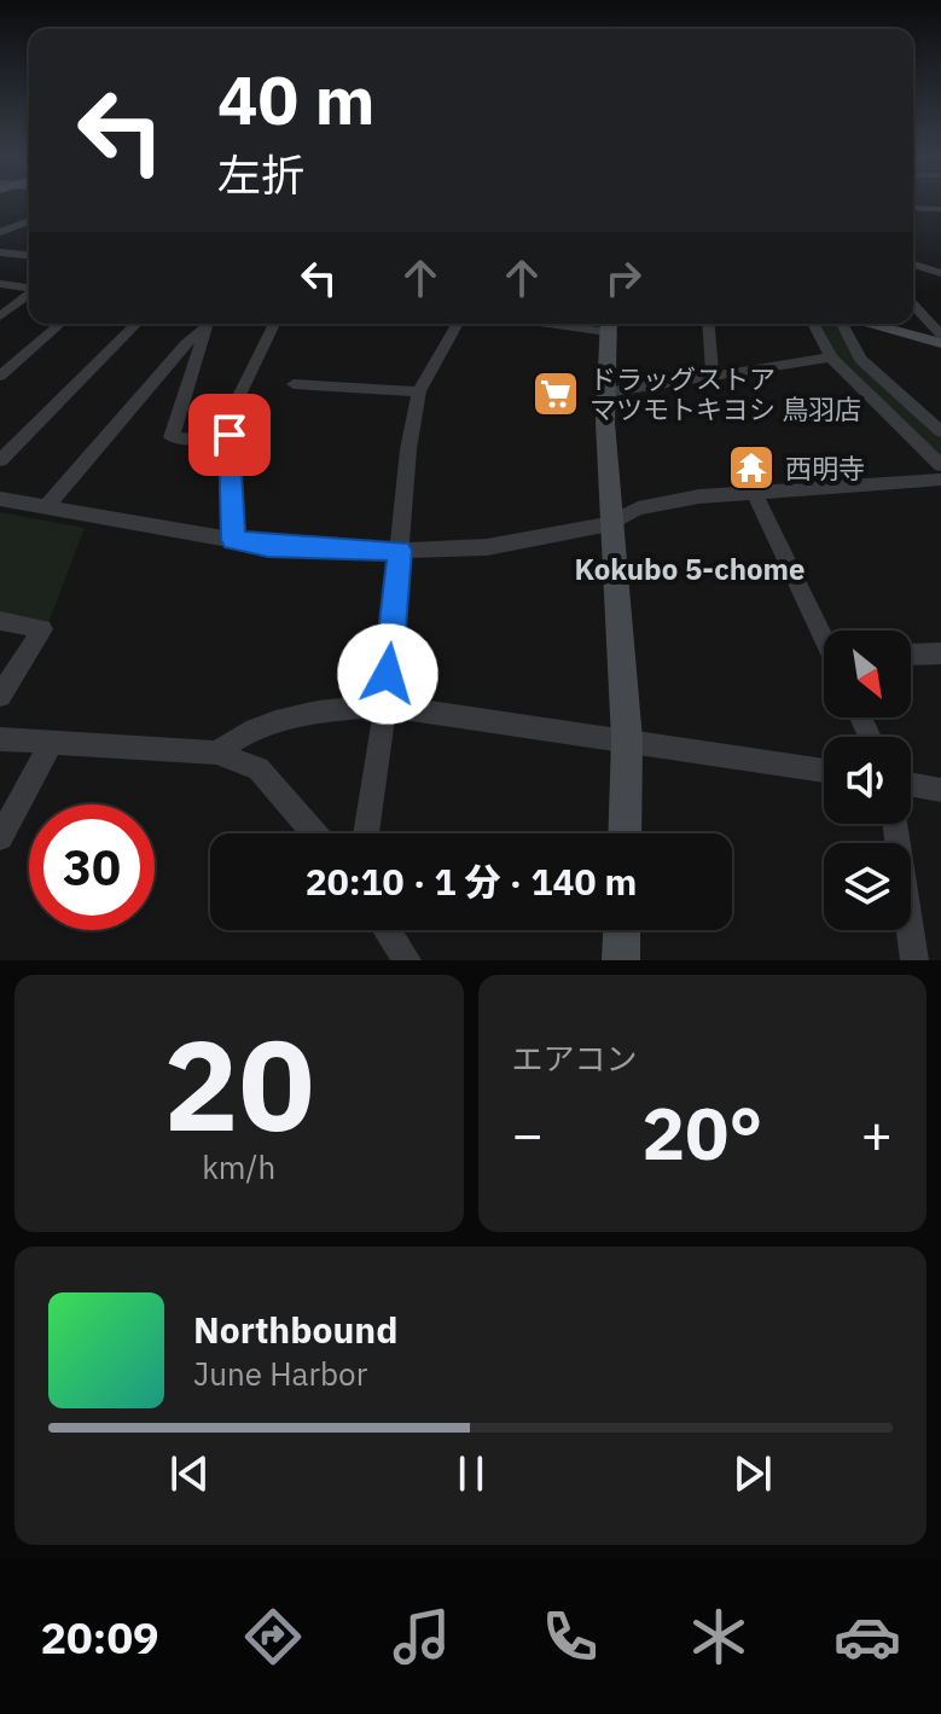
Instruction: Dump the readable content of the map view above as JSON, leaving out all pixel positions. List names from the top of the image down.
{
  "districts": ["Kokubo 5-chome"],
  "places": {
    "supermarket": ["ドラッグストア マツモトキヨシ 鳥羽店"],
    "temple": ["西明寺"]
  },
  "north": "bottom right",
  "page": {
    "turn": ["40 m", "左折"],
    "limit": "30",
    "trip": "20:10 · 1 分 · 140 m",
    "tile": [
      ["20", "km/h"],
      "エアコン"
    ],
    "heat": ["−", "20°", "+"],
    "song": ["Northbound", "June Harbor"],
    "tabs": "20:09"
  }
}
